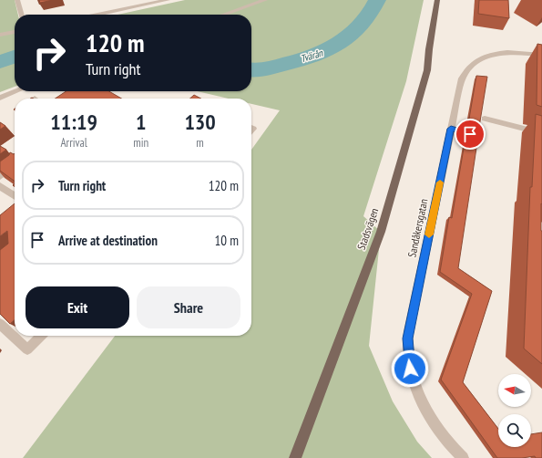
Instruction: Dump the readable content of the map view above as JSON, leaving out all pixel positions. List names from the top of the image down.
{
  "streets": {
    "main road": ["Stadsvägen"],
    "street": ["Sandåkersgatan"]
  },
  "water": ["Tvärån"],
  "north": "left",
  "page": {
    "turn": ["120 m", "Turn right"],
    "eta": [
      "11:19",
      "Arrival",
      "1",
      "min",
      "130",
      "m"
    ],
    "list": [
      {
        "name": "Turn right",
        "value": "120 m"
      },
      {
        "name": "Arrive at destination",
        "value": "10 m"
      }
    ],
    "buttons": ["Exit", "Share"]
  }
}
